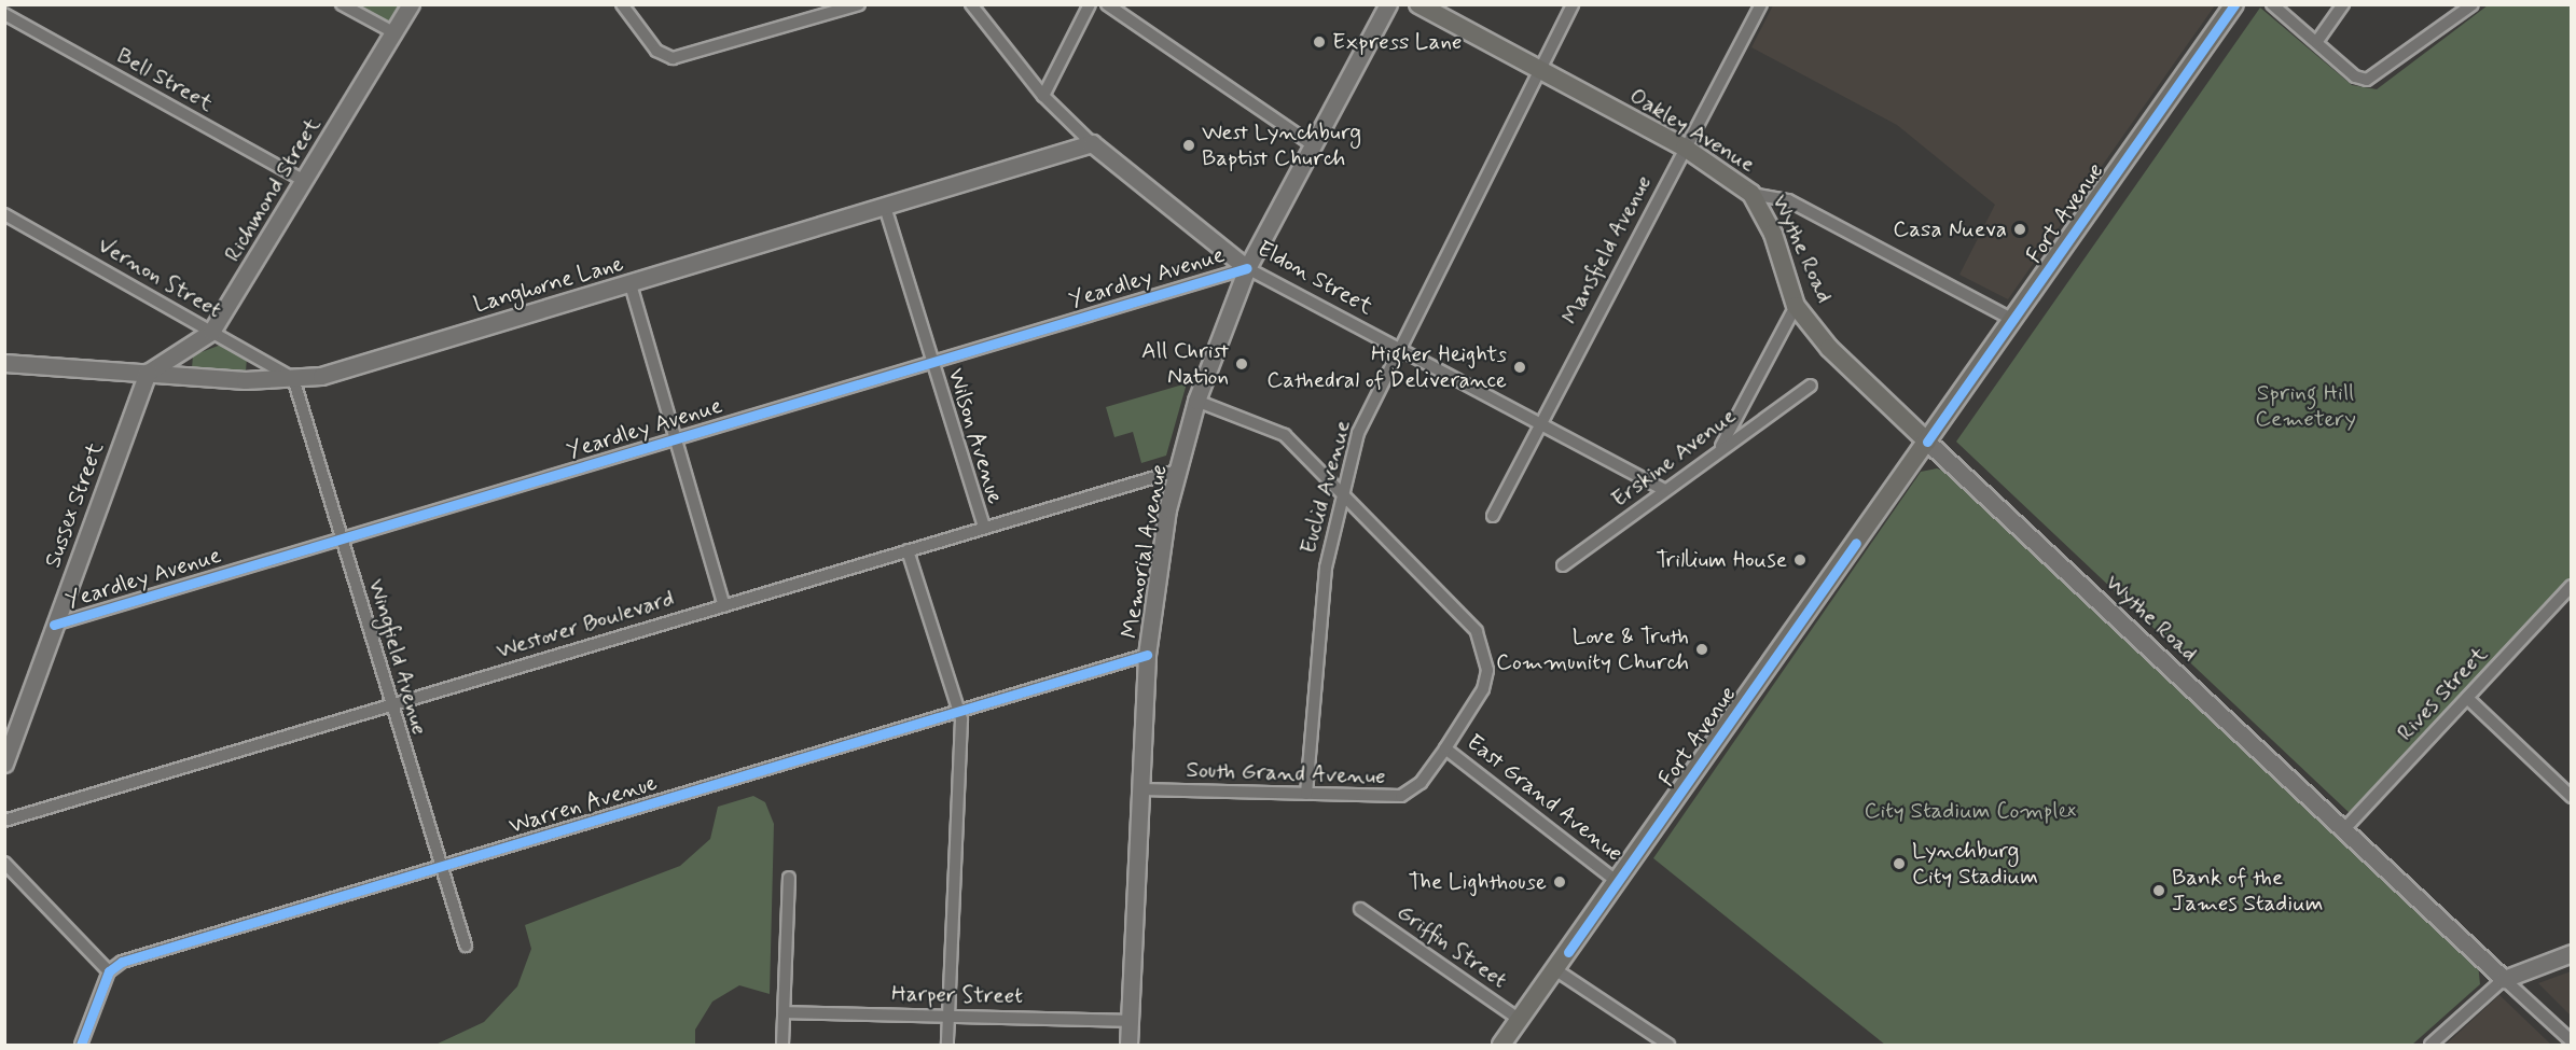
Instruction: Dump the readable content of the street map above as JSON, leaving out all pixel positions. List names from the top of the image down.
{
  "streets": {
    "main road": ["Oakley Avenue", "Fort Avenue", "Wythe Road"],
    "street": [
      "Bell Street",
      "Richmond Street",
      "Mansfield Avenue",
      "Vernon Street",
      "Yeardley Avenue",
      "Eldon Street",
      "Langhorne Lane",
      "Wilson Avenue",
      "Erskine Avenue",
      "Euclid Avenue",
      "Sussex Street",
      "Memorial Avenue",
      "Westover Boulevard",
      "Wingfield Avenue",
      "Rives Street",
      "South Grand Avenue",
      "East Grand Avenue",
      "Warren Avenue",
      "Griffin Street",
      "Harper Street"
    ]
  },
  "crossings": [
    ["Bell Street", "Richmond Street"],
    ["Oakley Avenue", "Fort Avenue"],
    ["Oakley Avenue", "Wythe Road"],
    ["Oakley Avenue", "Mansfield Avenue"],
    ["Oakley Avenue", "Euclid Avenue"],
    ["Richmond Street", "Vernon Street"],
    ["Richmond Street", "Langhorne Lane"],
    ["Richmond Street", "Sussex Street"],
    ["Fort Avenue", "Wythe Road"],
    ["Fort Avenue", "East Grand Avenue"],
    ["Fort Avenue", "Griffin Street"],
    ["Wythe Road", "Rives Street"],
    ["Mansfield Avenue", "Eldon Street"],
    ["Vernon Street", "Langhorne Lane"],
    ["Vernon Street", "Wingfield Avenue"],
    ["Yeardley Avenue", "Eldon Street"],
    ["Yeardley Avenue", "Wilson Avenue"],
    ["Yeardley Avenue", "Sussex Street"],
    ["Yeardley Avenue", "Memorial Avenue"],
    ["Yeardley Avenue", "Wingfield Avenue"],
    ["Eldon Street", "Langhorne Lane"],
    ["Eldon Street", "Erskine Avenue"],
    ["Eldon Street", "Euclid Avenue"],
    ["Eldon Street", "Memorial Avenue"],
    ["Langhorne Lane", "Wilson Avenue"],
    ["Langhorne Lane", "Sussex Street"],
    ["Langhorne Lane", "Wingfield Avenue"],
    ["Wilson Avenue", "Westover Boulevard"],
    ["Euclid Avenue", "South Grand Avenue"],
    ["Memorial Avenue", "Westover Boulevard"],
    ["Memorial Avenue", "South Grand Avenue"],
    ["Memorial Avenue", "Warren Avenue"],
    ["Memorial Avenue", "Harper Street"],
    ["Westover Boulevard", "Wingfield Avenue"],
    ["Wingfield Avenue", "Warren Avenue"],
    ["South Grand Avenue", "East Grand Avenue"]
  ],
  "parks": ["Spring Hill Cemetery", "City Stadium Complex"],
  "places": [
    "Express Lane",
    "West Lynchburg Baptist Church",
    "Casa Nueva",
    "All Christ Nation",
    "Higher Heights Cathedral of Deliverance",
    "Trillium House",
    "Love & Truth Community Church",
    "Lynchburg City Stadium",
    "The Lighthouse",
    "Bank of the James Stadium"
  ]
}
